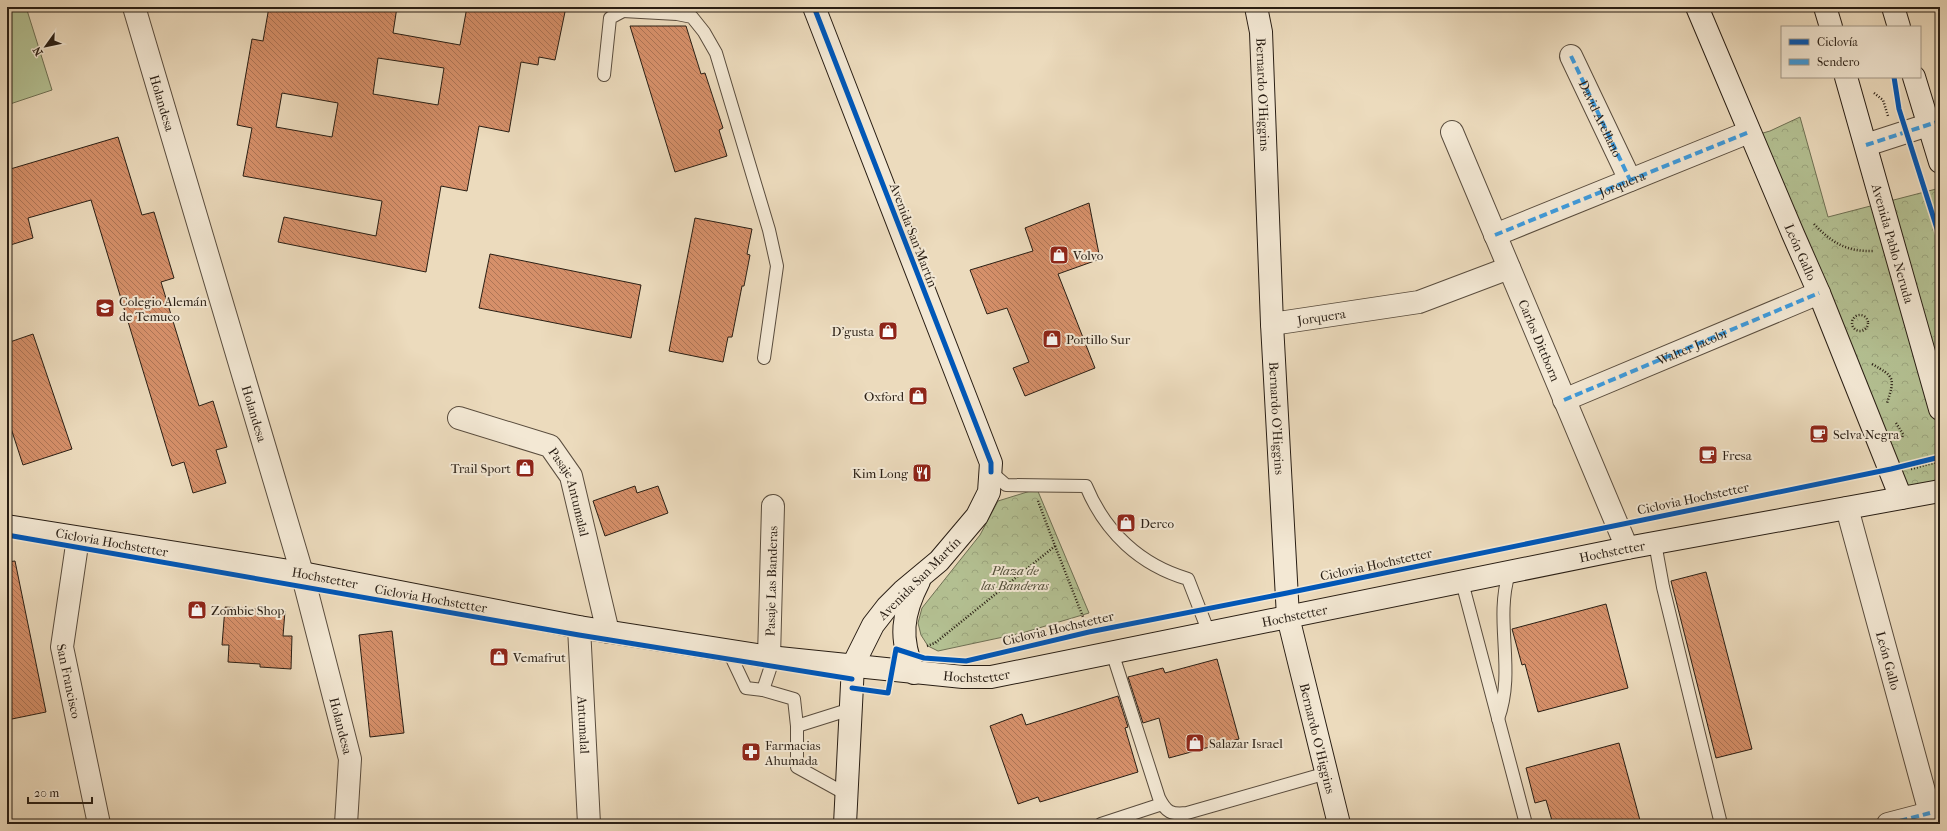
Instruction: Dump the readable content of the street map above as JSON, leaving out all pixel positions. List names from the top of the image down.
{
  "streets": {
    "street": [
      "Bernardo O'Higgins",
      "Holandesa",
      "David Arellano",
      "Jorquera",
      "Avenida San Martín",
      "Avenida Pablo Neruda",
      "León Gallo",
      "Carlos Dittborn",
      "Walter Jacobi",
      "Pasaje Antumalal",
      "Hochstetter",
      "Pasaje Las Banderas",
      "San Francisco",
      "Antumalal"
    ],
    "cycle path": ["Ciclovia Hochstetter"]
  },
  "crossings": [
    ["Bernardo O'Higgins", "Jorquera"],
    ["Bernardo O'Higgins", "Hochstetter"],
    ["Holandesa", "Hochstetter"],
    ["David Arellano", "Jorquera"],
    ["Jorquera", "León Gallo"],
    ["Jorquera", "Carlos Dittborn"],
    ["Avenida San Martín", "Hochstetter"],
    ["León Gallo", "Walter Jacobi"],
    ["León Gallo", "Hochstetter"],
    ["Carlos Dittborn", "Walter Jacobi"],
    ["Carlos Dittborn", "Hochstetter"],
    ["Pasaje Antumalal", "Hochstetter"],
    ["Hochstetter", "Pasaje Las Banderas"],
    ["Hochstetter", "San Francisco"],
    ["Hochstetter", "Antumalal"]
  ],
  "parks": ["Plaza de las Banderas"],
  "places": {
    "shop": [
      "Volvo",
      "D'gusta",
      "Portillo Sur",
      "Oxford",
      "Trail Sport",
      "Derco",
      "Zombie Shop",
      "Vemafrut",
      "Salazar Israel"
    ],
    "school or university": ["Colegio Alemán de Temuco"],
    "cafe": ["Selva Negra", "Fresa"],
    "restaurant": ["Kim Long"],
    "pharmacy": ["Farmacias Ahumada"]
  },
  "legend": ["Ciclovía", "Sendero"],
  "scale_bar": "20 m",
  "north": "bottom left"
}
